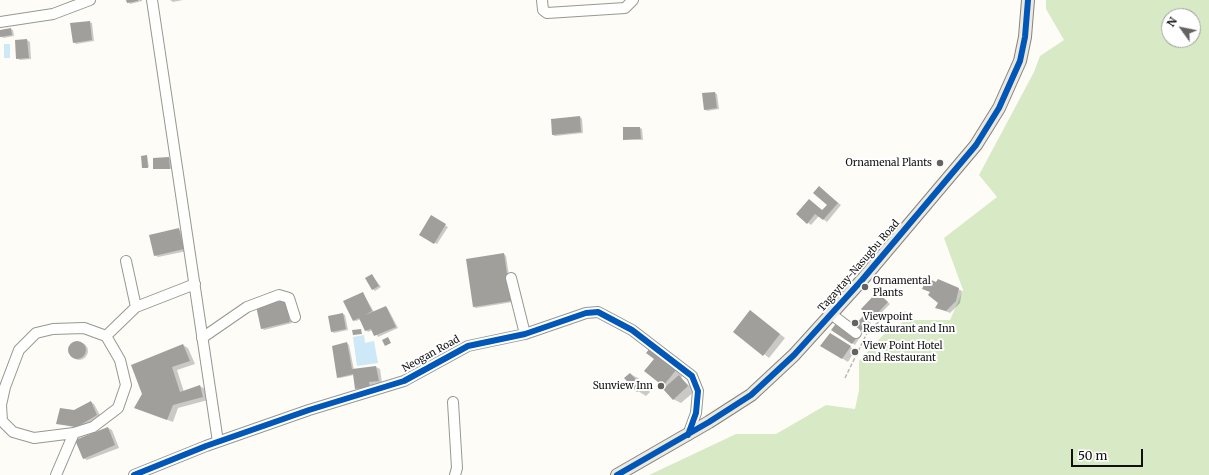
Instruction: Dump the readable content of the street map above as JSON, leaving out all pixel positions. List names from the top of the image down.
{
  "streets": {
    "main road": ["Tagaytay-Nasugbu Road"],
    "street": ["Neogan Road"]
  },
  "crossings": [
    ["Tagaytay-Nasugbu Road", "Neogan Road"]
  ],
  "places": [
    "Ornamenal Plants",
    "Ornamental Plants",
    "Viewpoint Restaurant and Inn",
    "View Point Hotel and Restaurant",
    "Sunview Inn"
  ],
  "scale_bar": "50 m",
  "north": "top left"
}
